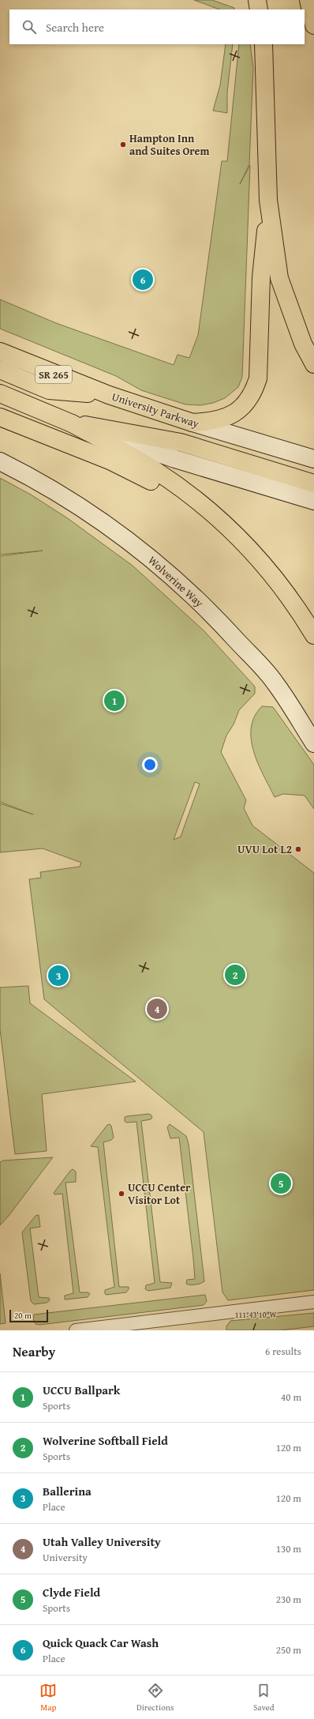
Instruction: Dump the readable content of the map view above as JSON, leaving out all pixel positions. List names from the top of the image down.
{
  "streets": {
    "main road": ["SR 265", "University Parkway", "Wolverine Way"]
  },
  "places": ["Hampton Inn and Suites Orem", "UVU Lot L2", "UCCU Center Visitor Lot"],
  "scale_bar": "20 m",
  "page": {
    "search": "Search here",
    "pins": [
      "6",
      "1",
      "2",
      "3",
      "4",
      "5"
    ],
    "scale": "20 m",
    "heading": ["Nearby", "6 results"],
    "list": [
      {
        "mark": "1",
        "name": "UCCU Ballpark",
        "note": "Sports",
        "value": "40 m"
      },
      {
        "mark": "2",
        "name": "Wolverine Softball Field",
        "note": "Sports",
        "value": "120 m"
      },
      {
        "mark": "3",
        "name": "Ballerina",
        "note": "Place",
        "value": "120 m"
      },
      {
        "mark": "4",
        "name": "Utah Valley University",
        "note": "University",
        "value": "130 m"
      },
      {
        "mark": "5",
        "name": "Clyde Field",
        "note": "Sports",
        "value": "230 m"
      },
      {
        "mark": "6",
        "name": "Quick Quack Car Wash",
        "note": "Place",
        "value": "250 m"
      }
    ],
    "nav": ["Map", "Directions", "Saved"]
  },
  "coordinates": ["111°43'10\"W"]
}
